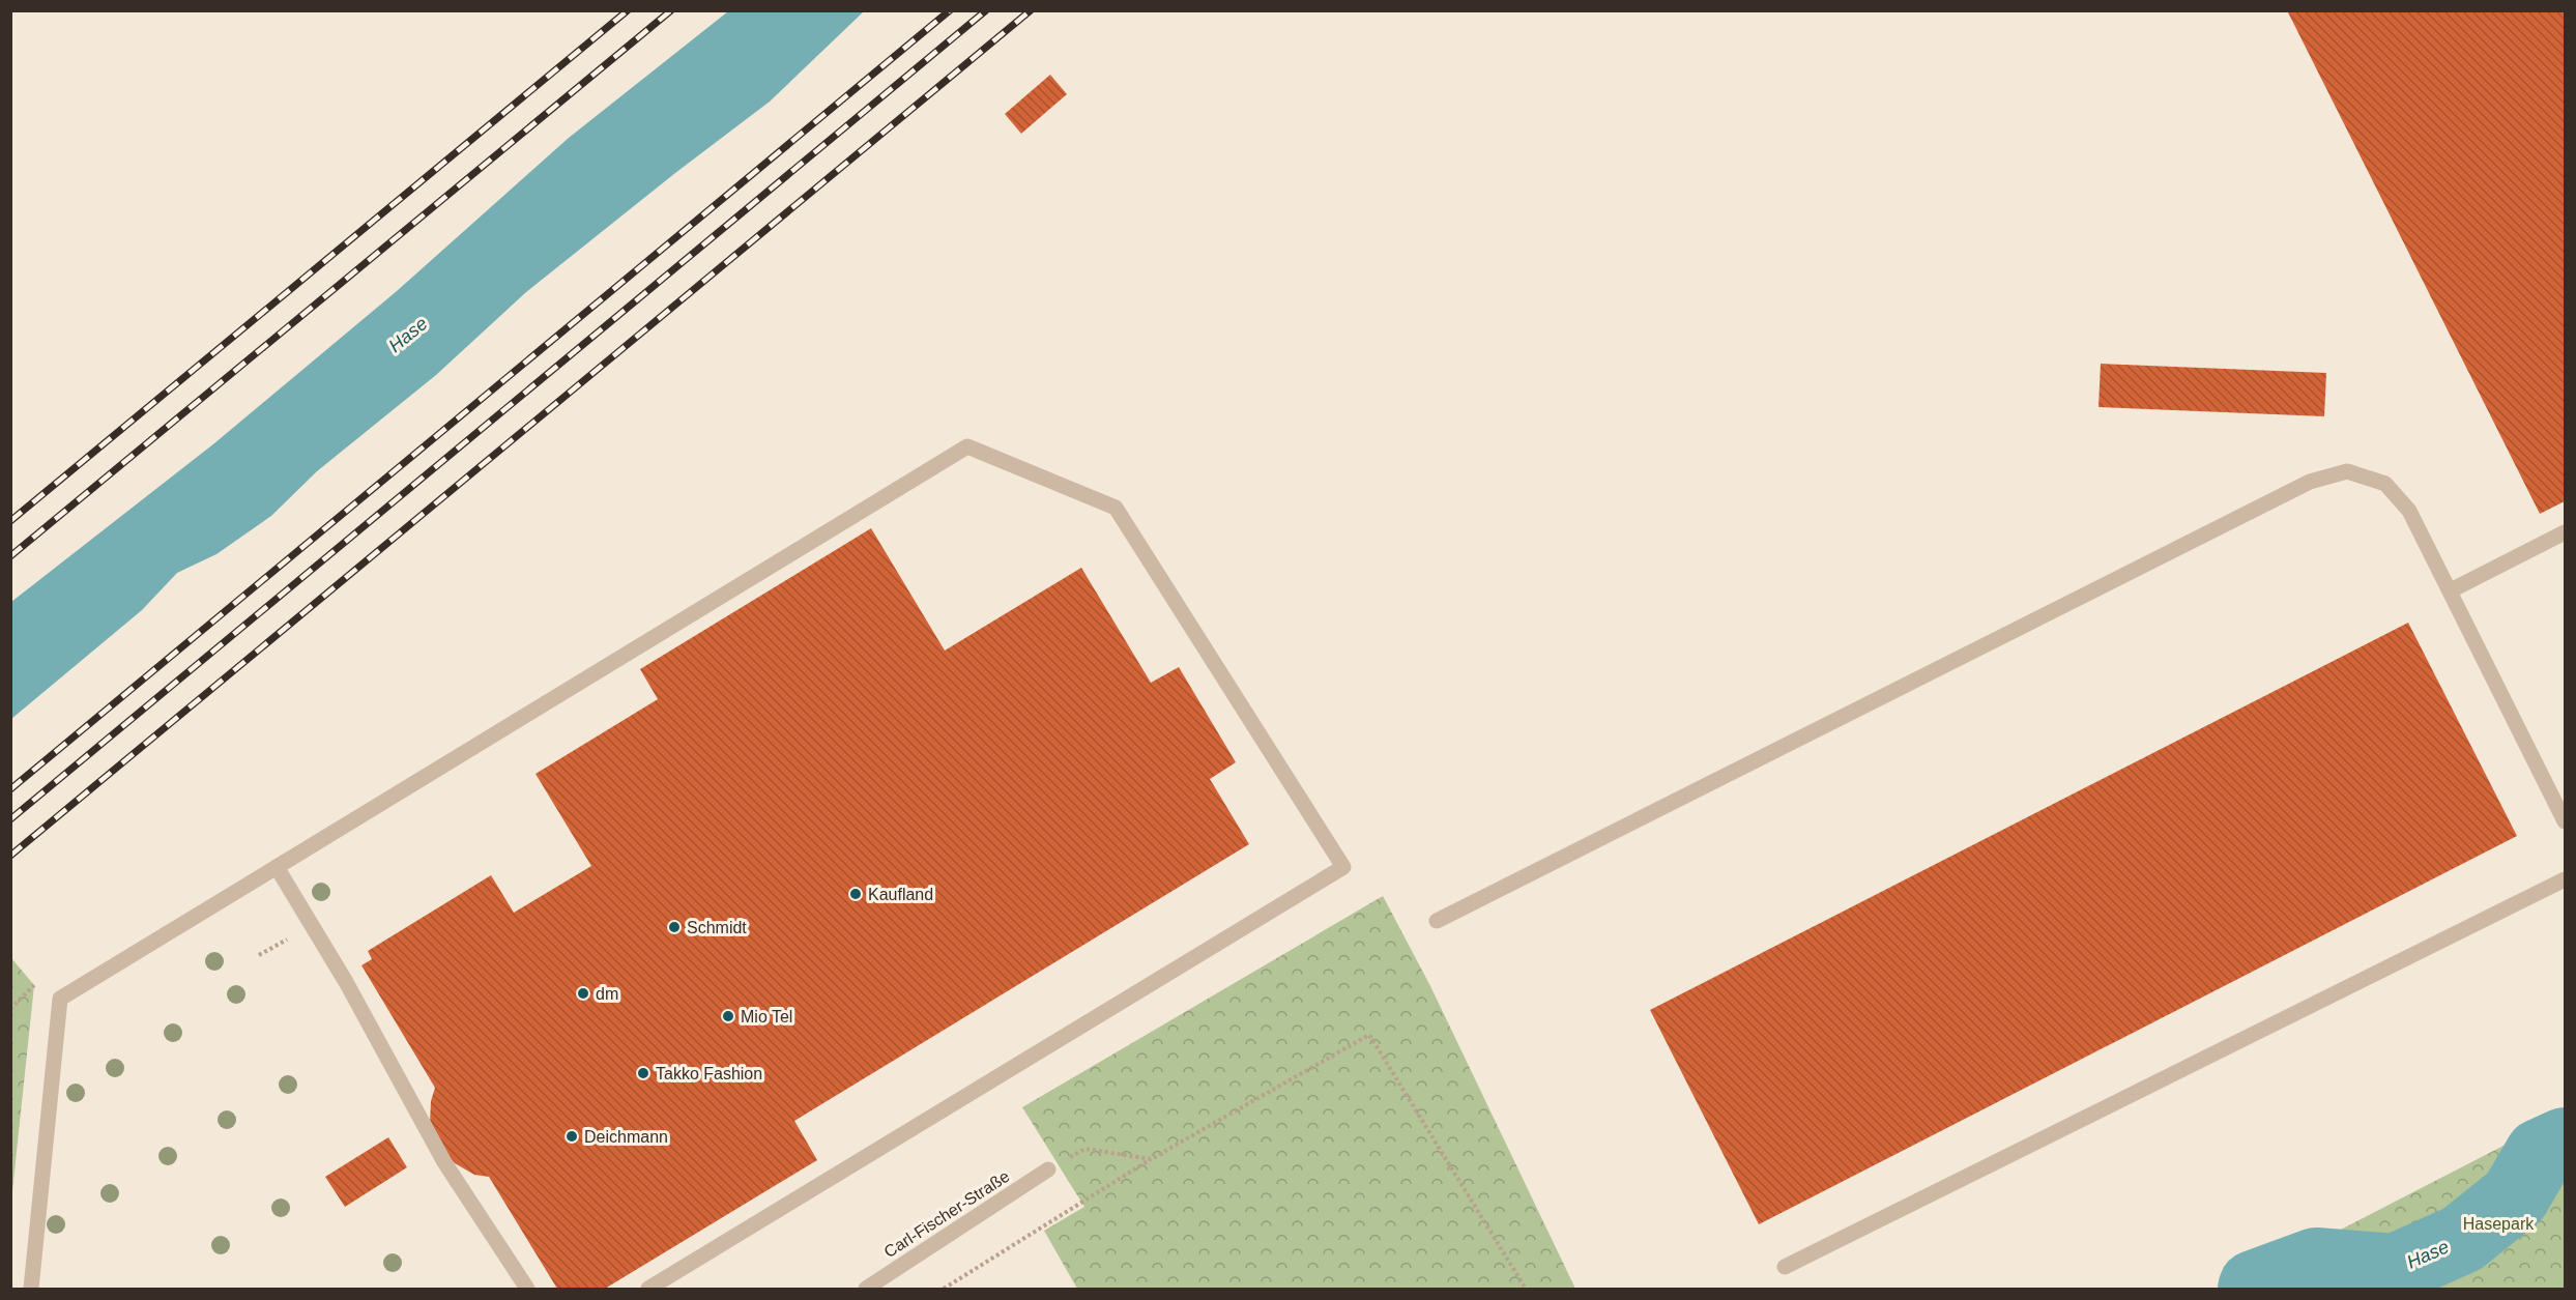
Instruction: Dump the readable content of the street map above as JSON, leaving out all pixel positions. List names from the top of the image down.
{
  "streets": {
    "street": ["Carl-Fischer-Straße"]
  },
  "water": ["Hase"],
  "parks": ["Hasepark"],
  "places": [
    "Kaufland",
    "Schmidt",
    "dm",
    "Mio Tel",
    "Takko Fashion",
    "Deichmann"
  ]
}
